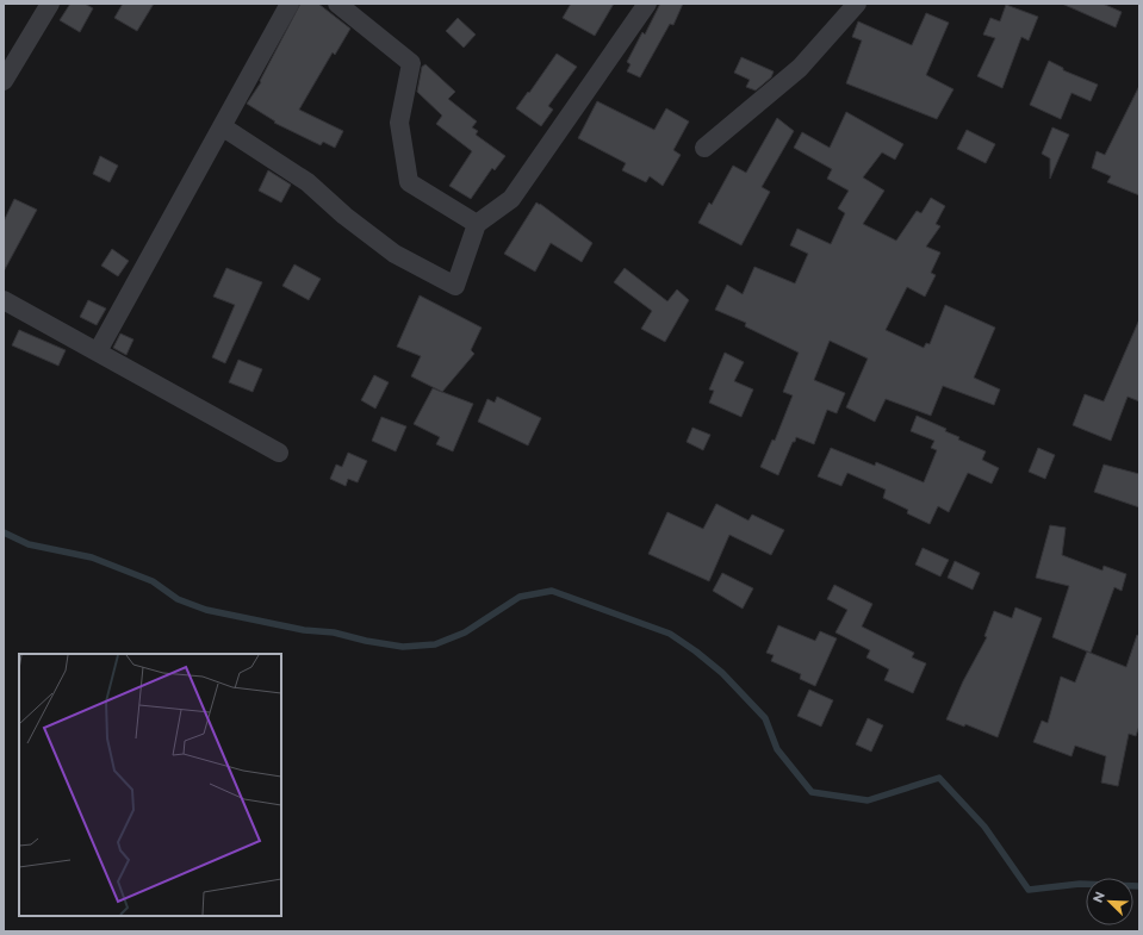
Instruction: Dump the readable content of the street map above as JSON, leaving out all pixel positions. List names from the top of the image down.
{
  "north": "top left"
}
